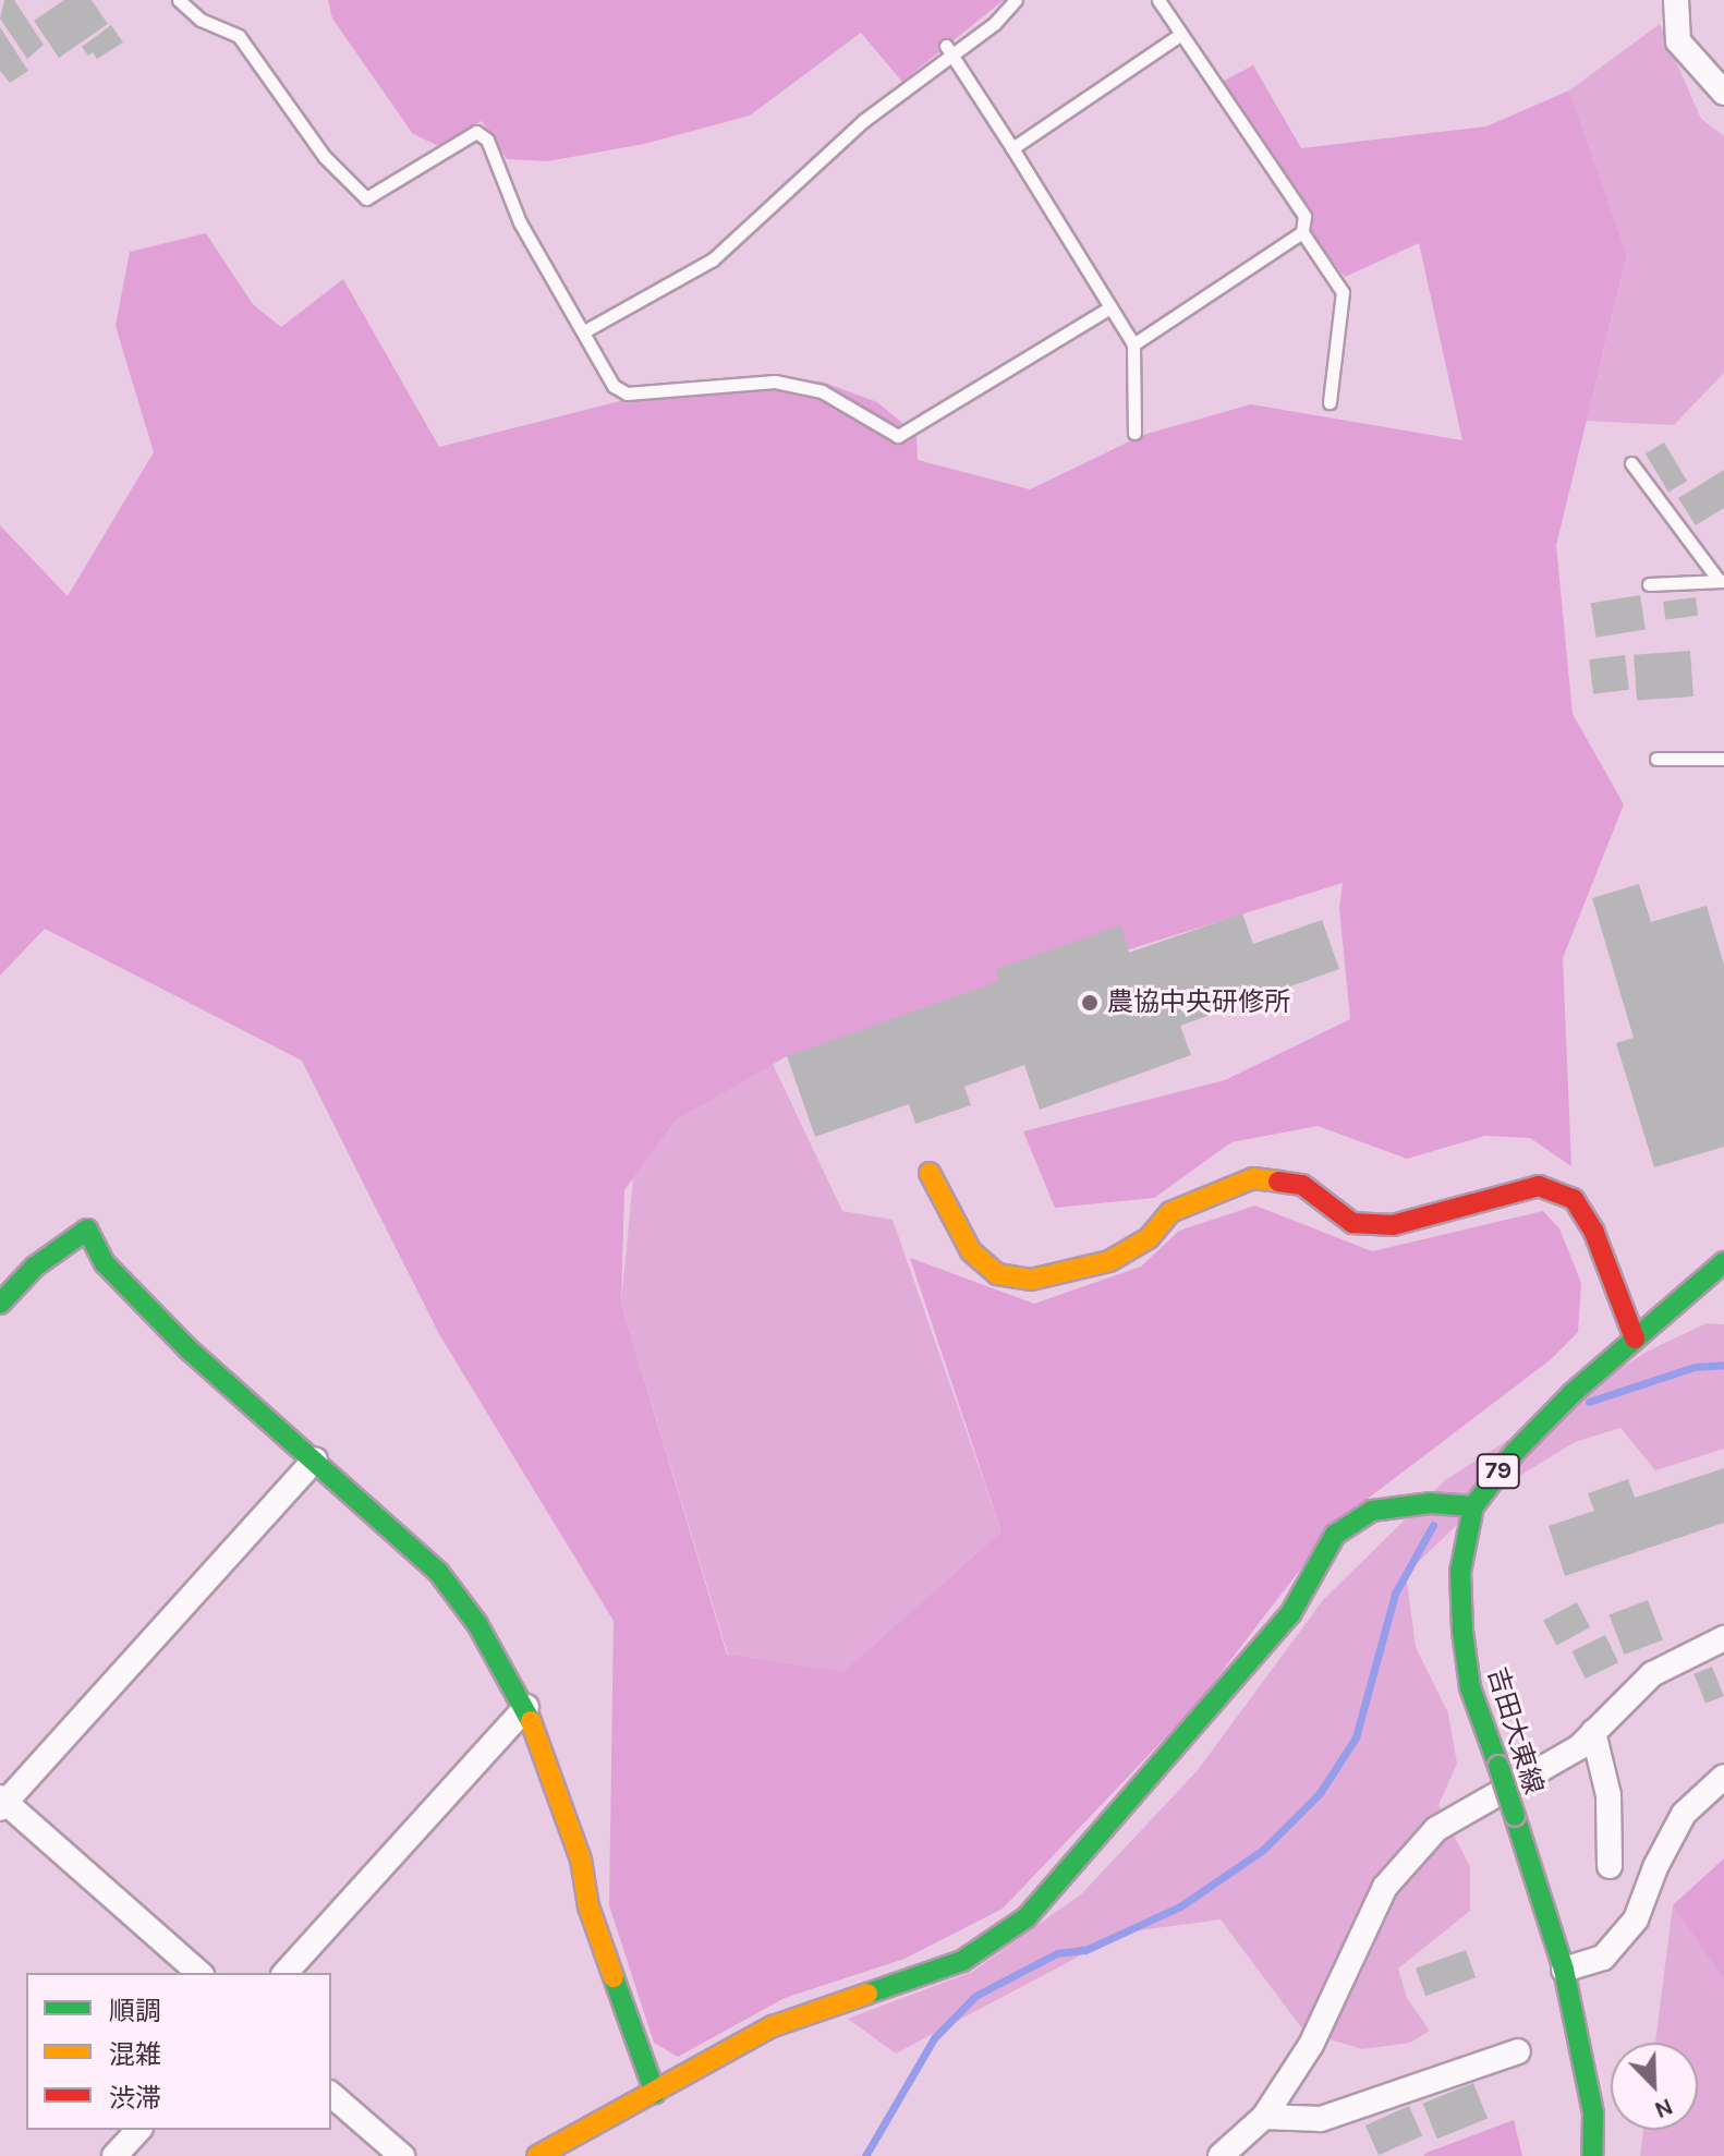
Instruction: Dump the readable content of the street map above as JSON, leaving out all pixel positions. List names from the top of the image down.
{
  "streets": {
    "street": ["79", "吉田大東線"]
  },
  "places": ["農協中央研修所"],
  "legend": ["順調", "混雑", "渋滞"],
  "north": "bottom right"
}
